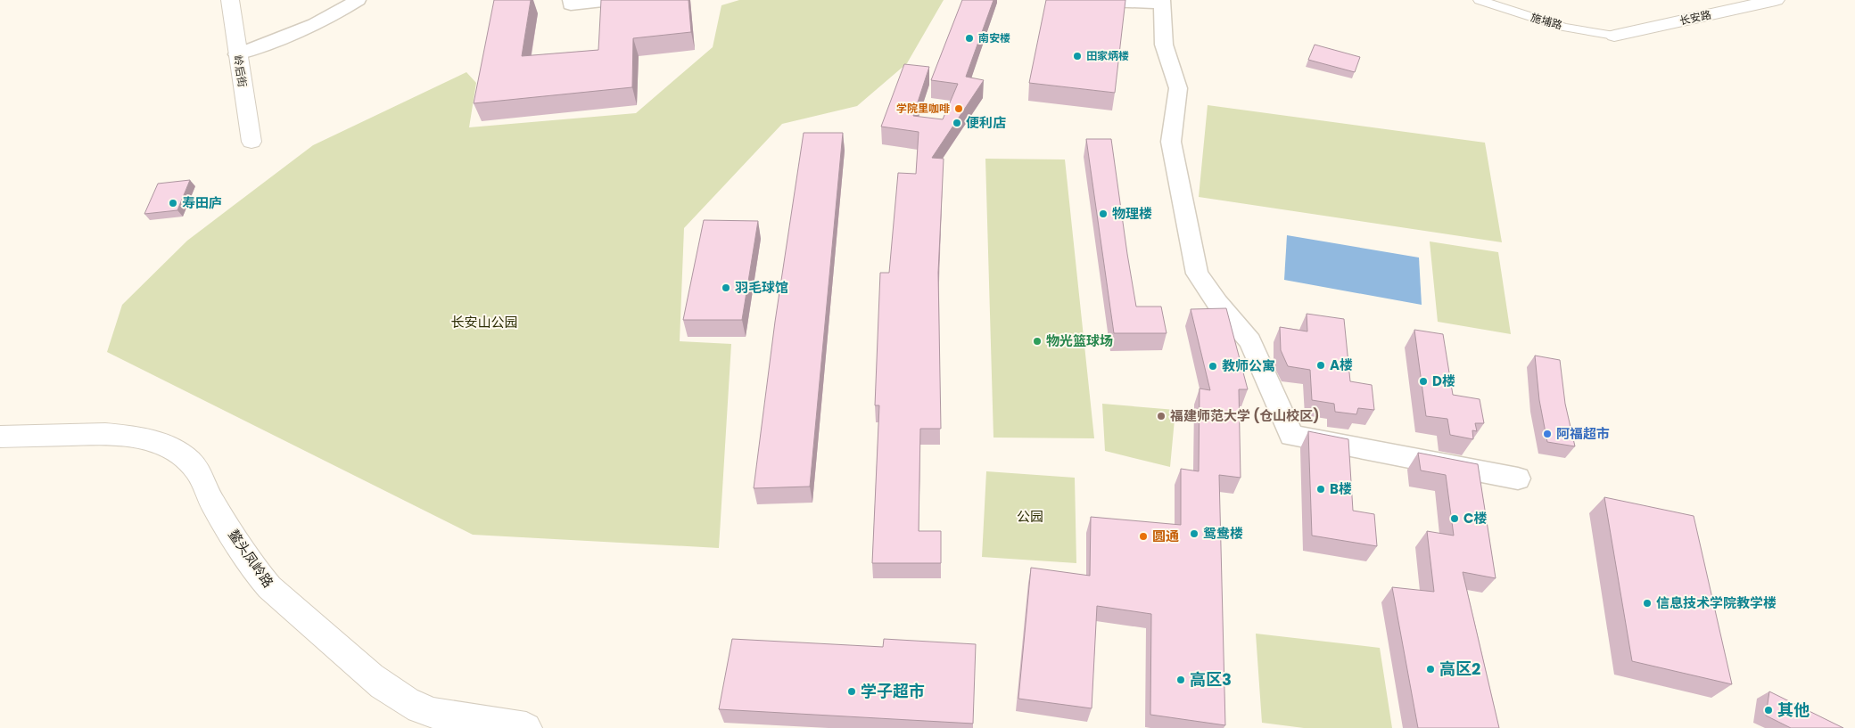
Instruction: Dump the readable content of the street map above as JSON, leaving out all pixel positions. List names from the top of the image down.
{
  "streets": {
    "street": [
      "长安路",
      "施埔路",
      "岭后街",
      "鳌头凤岭路"
    ]
  },
  "crossings": [
    ["长安路", "施埔路"]
  ],
  "parks": ["长安山公园", "公园"],
  "places": [
    "南安楼",
    "田家炳楼",
    "学院里咖啡",
    "便利店",
    "寿田庐",
    "物理楼",
    "羽毛球馆",
    "物光篮球场",
    "A楼",
    "教师公寓",
    "D楼",
    "福建师范大学 (仓山校区)",
    "阿福超市",
    "B楼",
    "C楼",
    "鸳鸯楼",
    "圆通",
    "信息技术学院教学楼",
    "高区2",
    "高区3",
    "学子超市",
    "其他"
  ]
}
